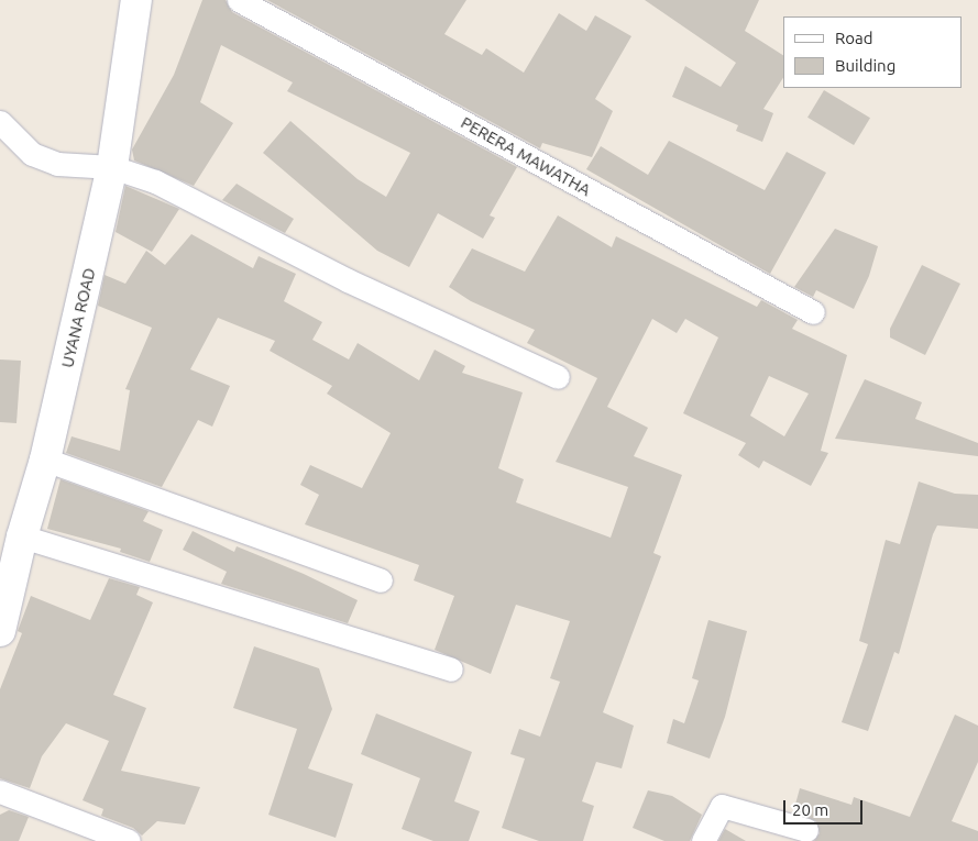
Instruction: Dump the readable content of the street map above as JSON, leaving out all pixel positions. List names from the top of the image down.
{
  "streets": {
    "street": ["PERERA MAWATHA", "UYANA ROAD"]
  },
  "legend": ["Road", "Building"],
  "scale_bar": "20 m"
}
